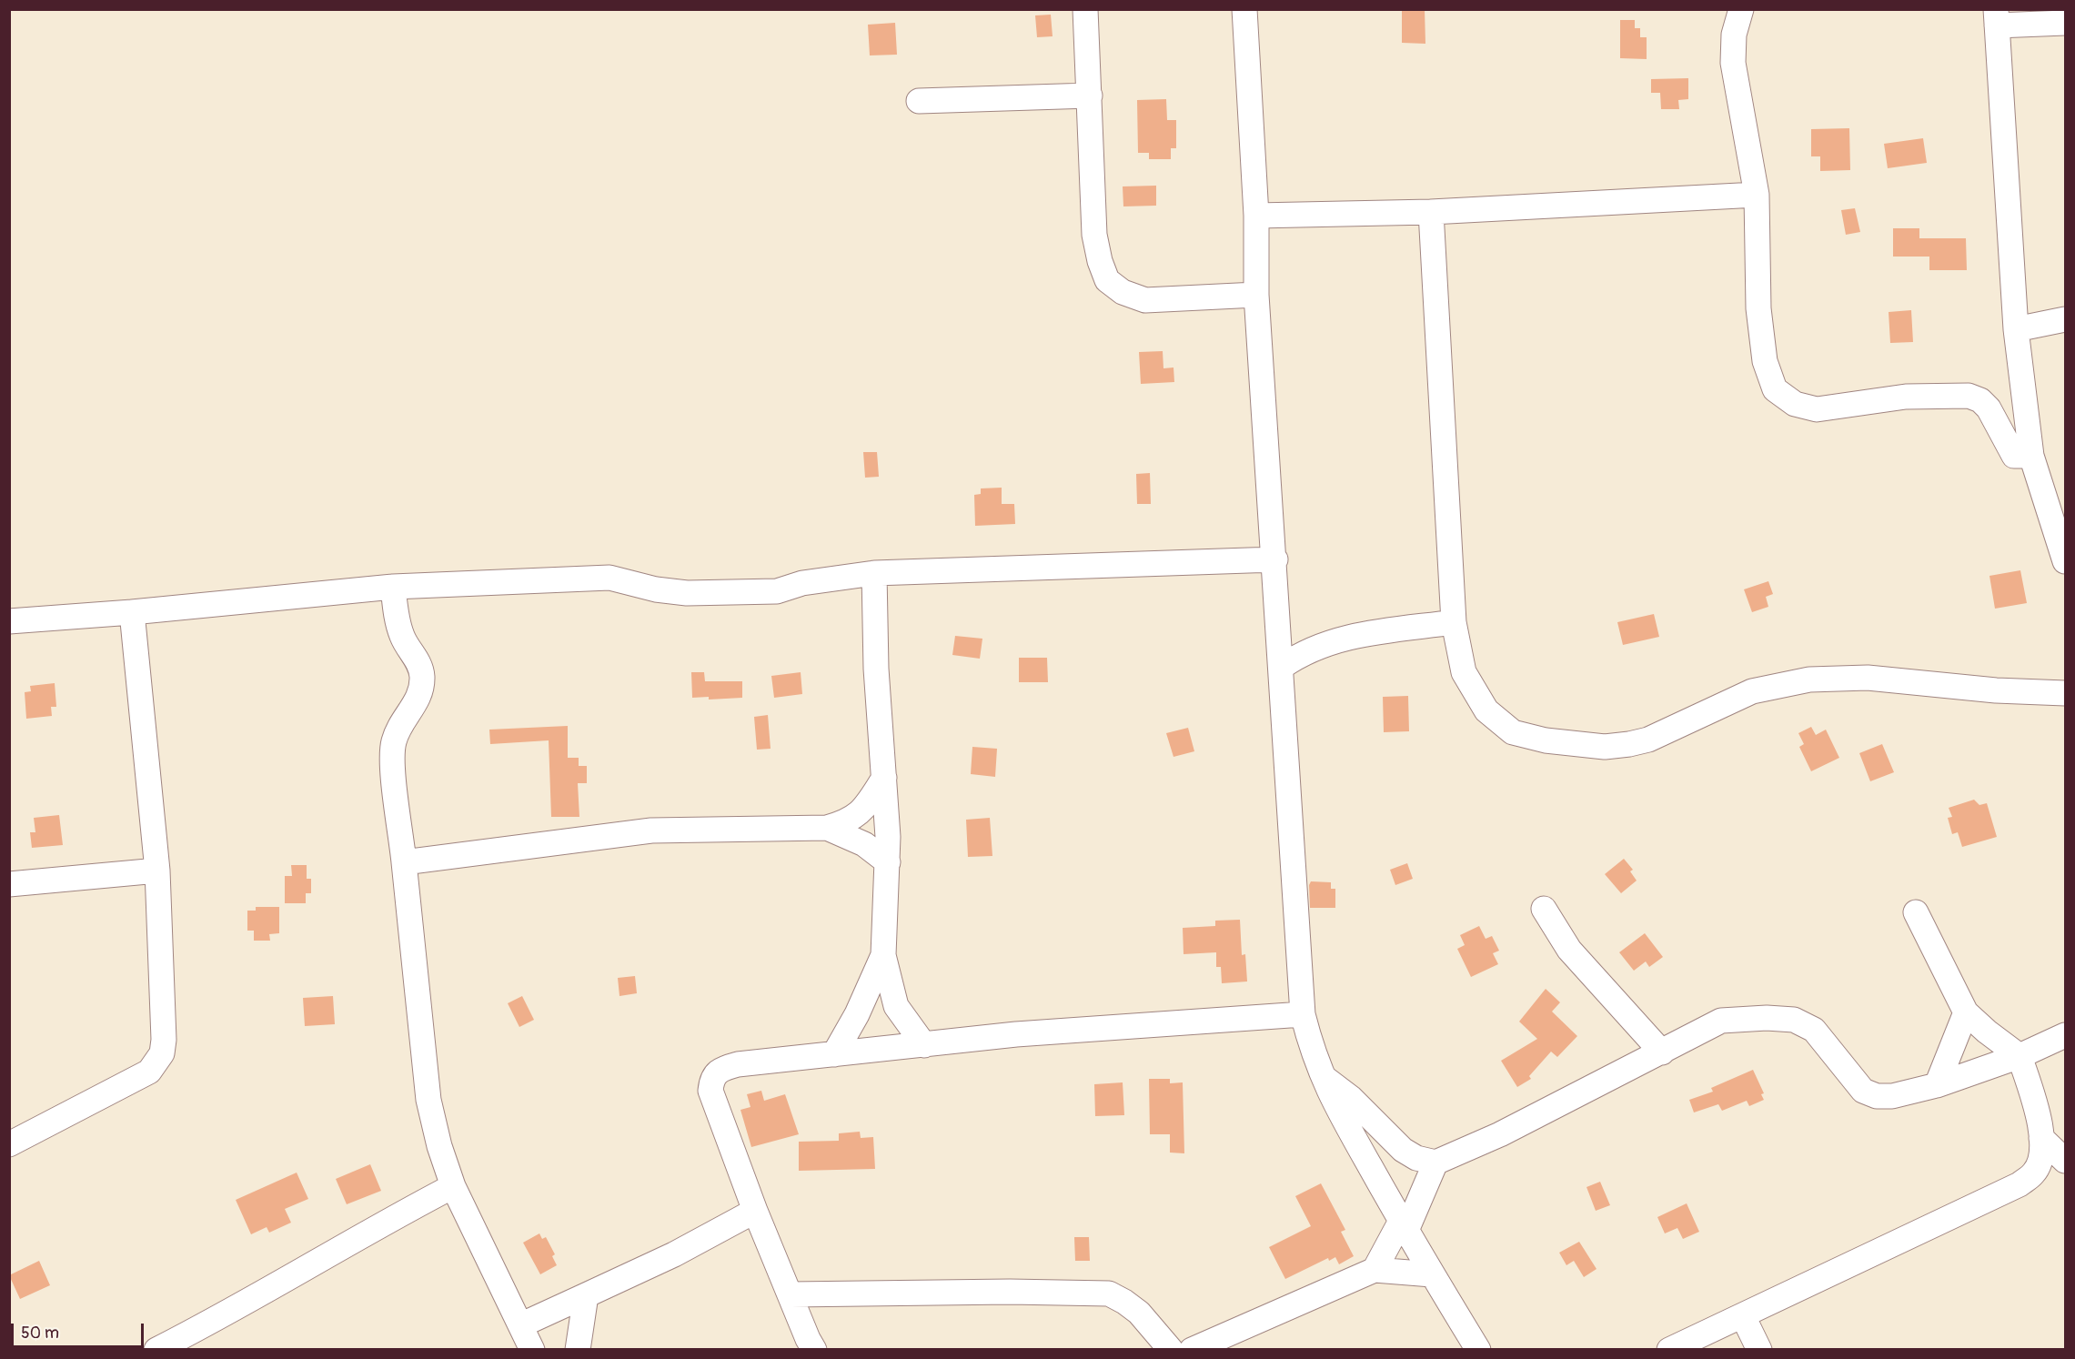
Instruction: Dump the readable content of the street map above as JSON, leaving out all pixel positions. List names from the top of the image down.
{
  "scale_bar": "50 m"
}
